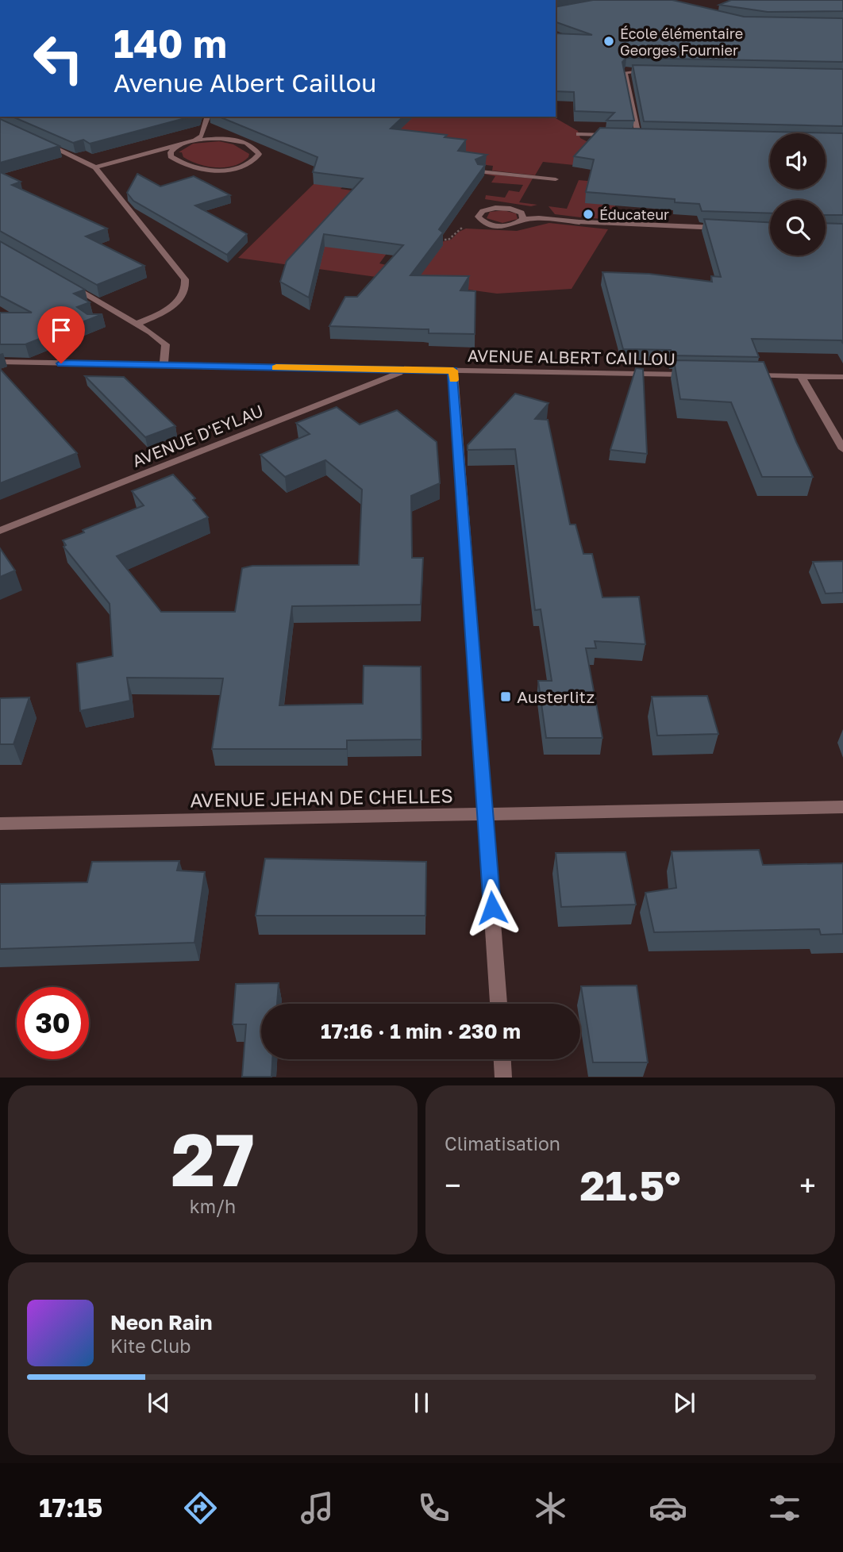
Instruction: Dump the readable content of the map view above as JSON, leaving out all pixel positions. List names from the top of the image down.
{
  "streets": {
    "street": ["AVENUE ALBERT CAILLOU", "AVENUE D'EYLAU", "AVENUE JEHAN DE CHELLES"]
  },
  "crossings": [
    ["AVENUE ALBERT CAILLOU", "AVENUE D'EYLAU"]
  ],
  "places": {
    "other": ["École élémentaire Georges Fournier", "Éducateur"],
    "transit": ["Austerlitz"]
  },
  "page": {
    "turn": ["140 m", "Avenue Albert Caillou"],
    "limit": "30",
    "trip": "17:16 · 1 min · 230 m",
    "tile": [
      ["27", "km/h"],
      "Climatisation"
    ],
    "heat": ["−", "21.5°", "+"],
    "song": ["Neon Rain", "Kite Club"],
    "tabs": "17:15"
  }
}
